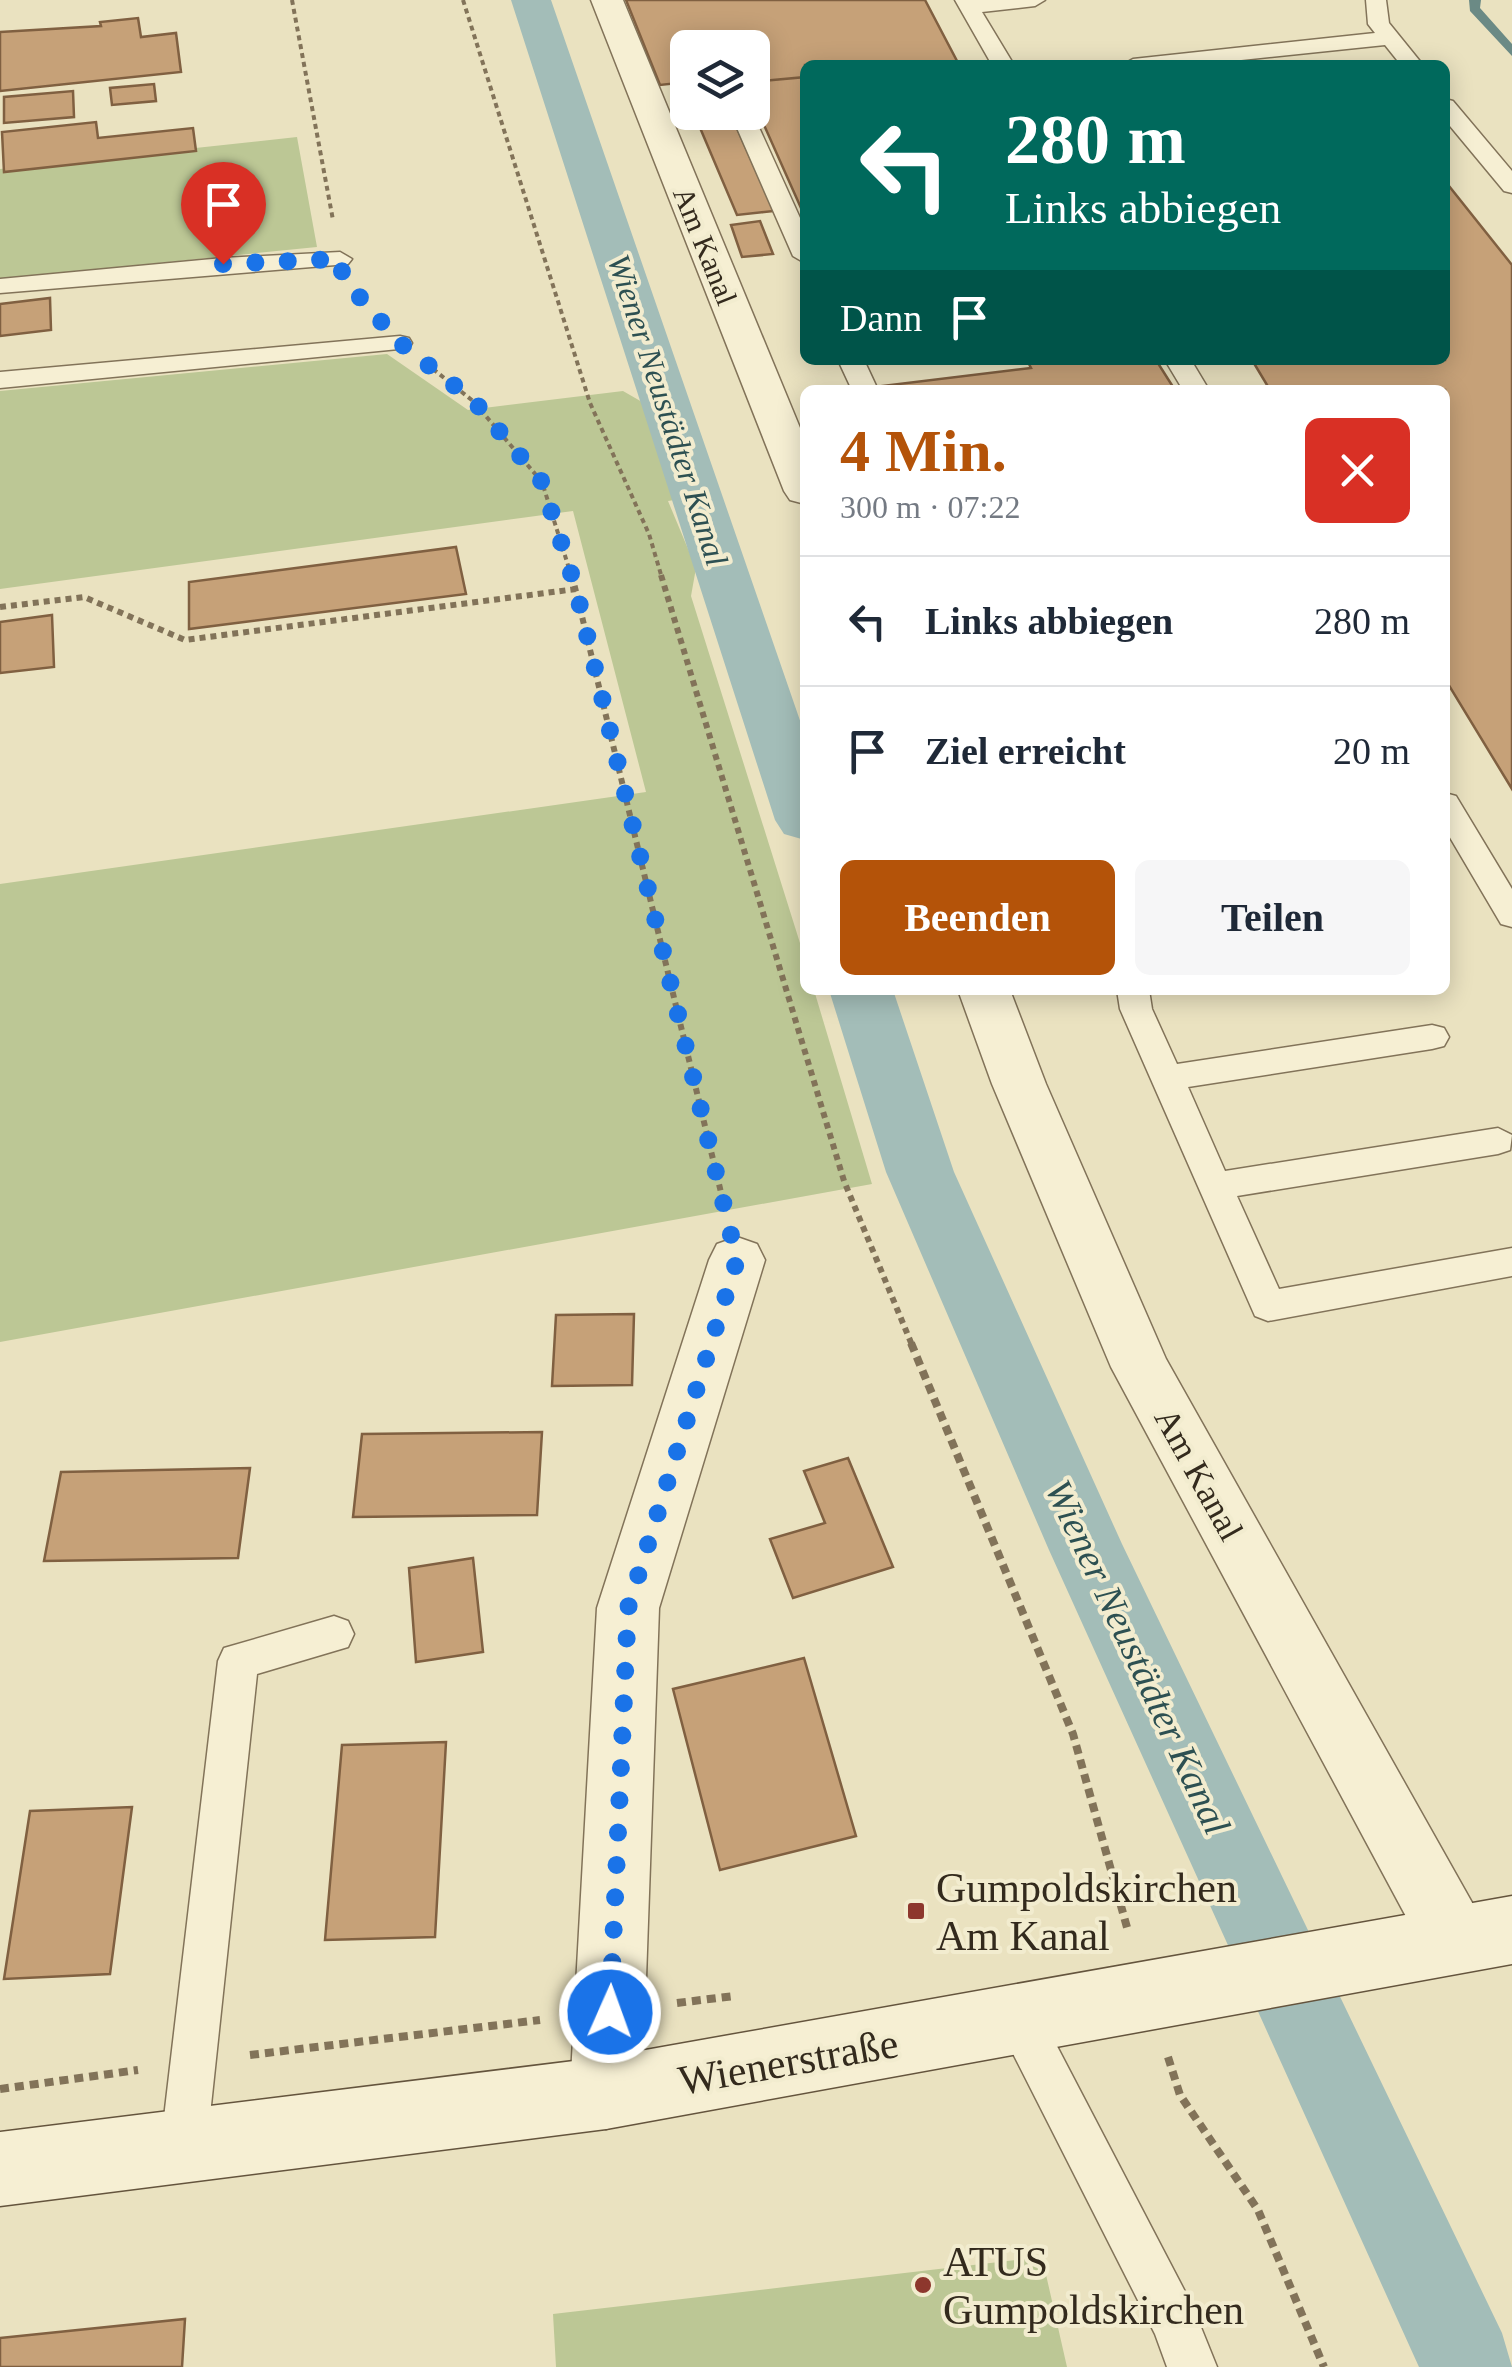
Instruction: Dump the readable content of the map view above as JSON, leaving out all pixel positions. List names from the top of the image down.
{
  "streets": {
    "street": ["Am Kanal", "Wienerstraße"]
  },
  "crossings": [
    ["Am Kanal", "Wienerstraße"]
  ],
  "water": ["Wiener Neustädter Kanal"],
  "places": {
    "transit": ["Gumpoldskirchen Am Kanal"],
    "other": ["ATUS Gumpoldskirchen"]
  },
  "page": {
    "turn": ["280 m", "Links abbiegen"],
    "then": "Dann",
    "heading": ["4 Min.", "300 m · 07:22"],
    "list": [
      {
        "name": "Links abbiegen",
        "value": "280 m"
      },
      {
        "name": "Ziel erreicht",
        "value": "20 m"
      }
    ],
    "buttons": ["Beenden", "Teilen"]
  }
}
